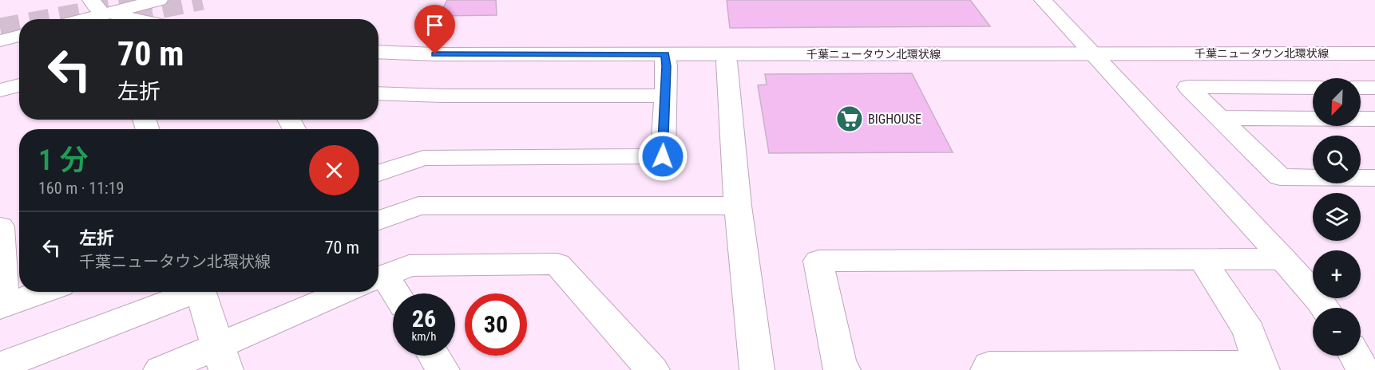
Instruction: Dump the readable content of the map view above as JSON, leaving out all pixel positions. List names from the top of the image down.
{
  "streets": {
    "street": ["千葉ニュータウン北環状線"]
  },
  "places": {
    "supermarket": ["BIGHOUSE"]
  },
  "north": "bottom left",
  "page": {
    "turn": ["70 m", "左折"],
    "map_buttons": ["+", "−"],
    "heading": ["1 分", "160 m · 11:19"],
    "list": [
      {
        "name": "左折",
        "note": "千葉ニュータウン北環状線",
        "value": "70 m"
      }
    ],
    "speed": "26 km/h",
    "limit": "30"
  }
}
